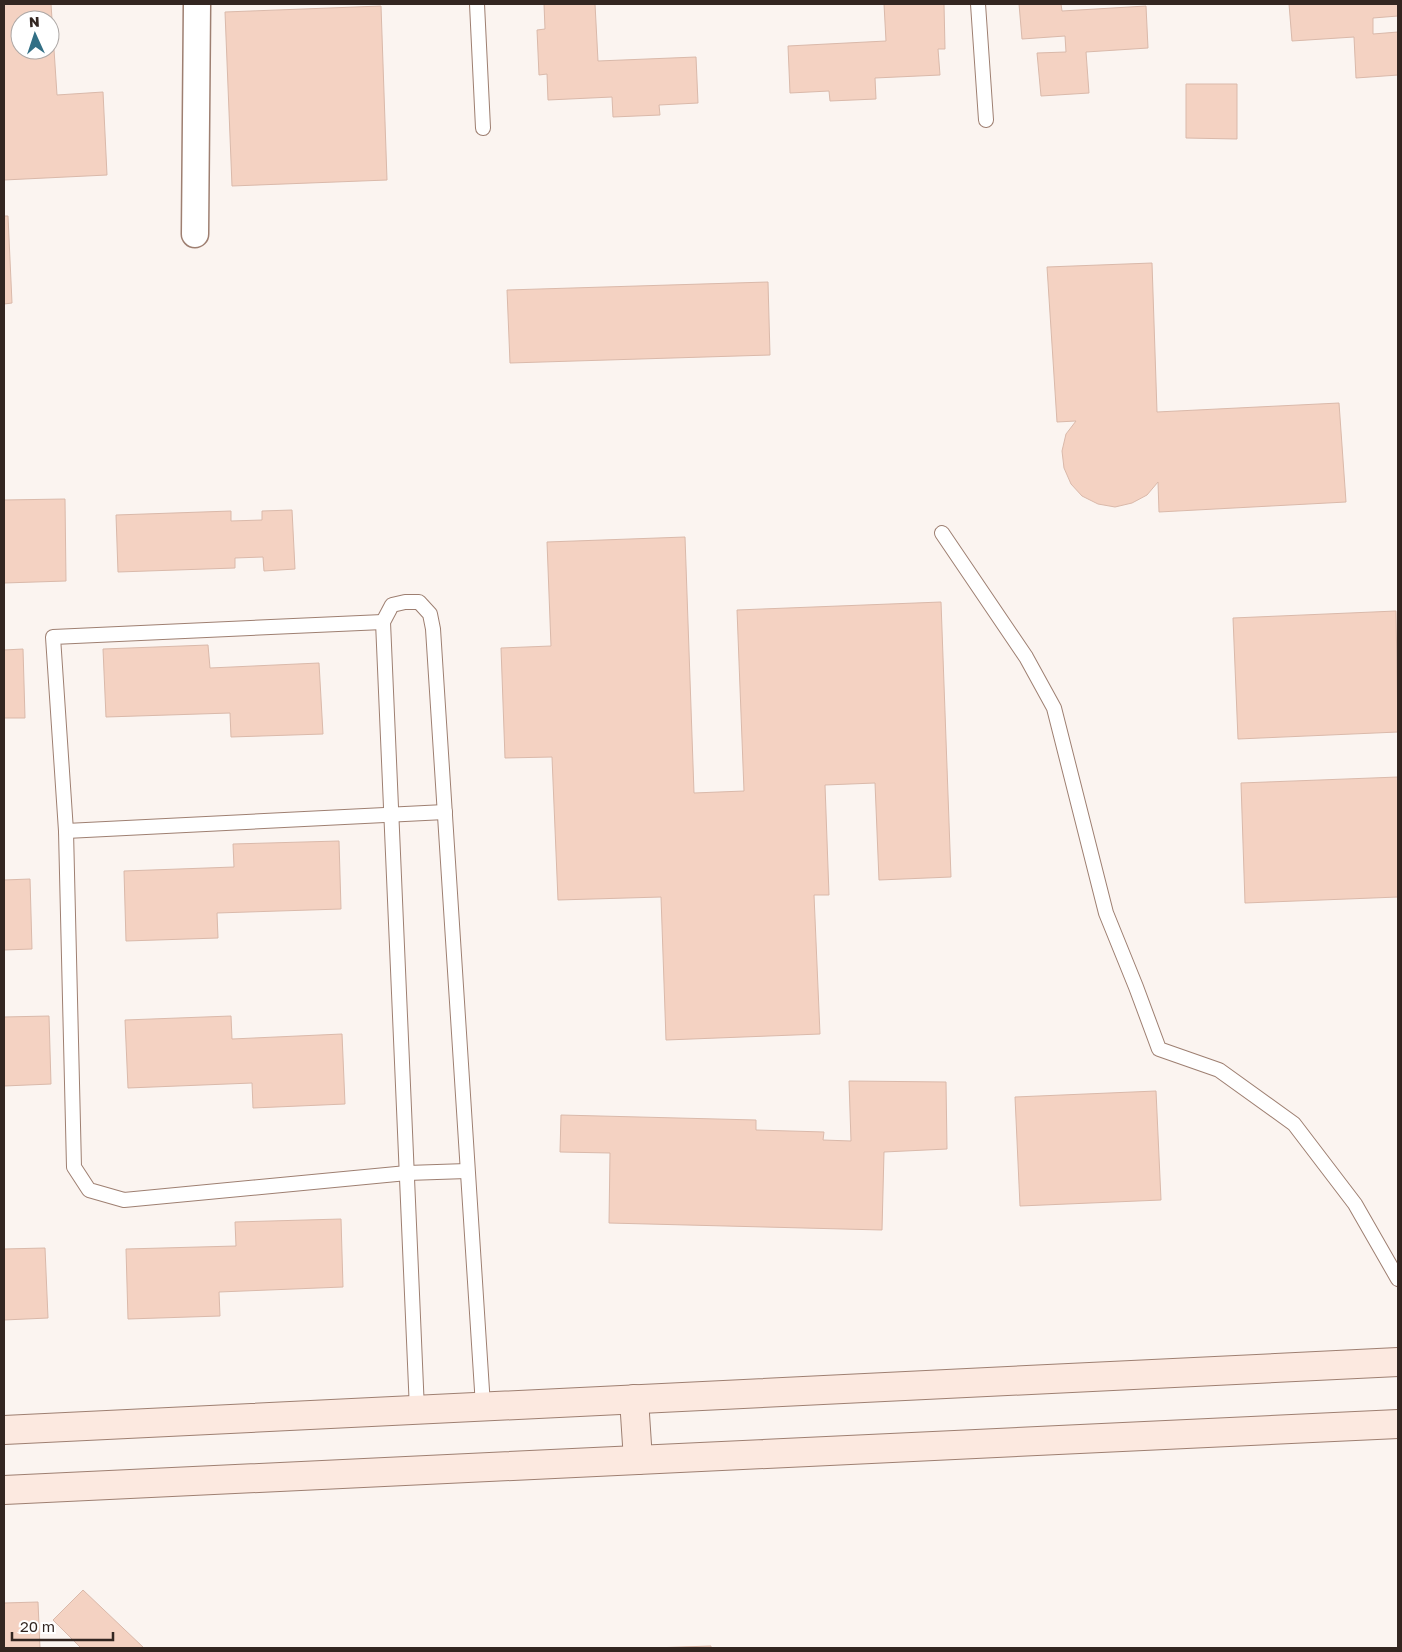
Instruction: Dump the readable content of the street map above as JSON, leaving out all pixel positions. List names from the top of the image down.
{
  "scale_bar": "20 m",
  "north": "top"
}
